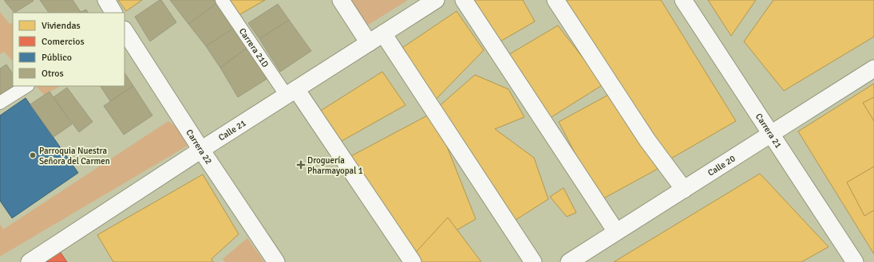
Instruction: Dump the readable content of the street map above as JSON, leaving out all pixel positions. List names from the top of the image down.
{
  "streets": {
    "street": [
      "Carrera 21D",
      "Calle 21",
      "Carrera 21",
      "Carrera 22",
      "Calle 20"
    ]
  },
  "crossings": [
    ["Carrera 21D", "Calle 21"],
    ["Calle 21", "Carrera 22"],
    ["Carrera 21", "Calle 20"]
  ],
  "places": {
    "other": ["Parroquia Nuestra Señora del Carmen"],
    "health": ["Droguería Pharmayopal 1"]
  },
  "legend": [
    "Viviendas",
    "Comercios",
    "Público",
    "Otros"
  ]
}
